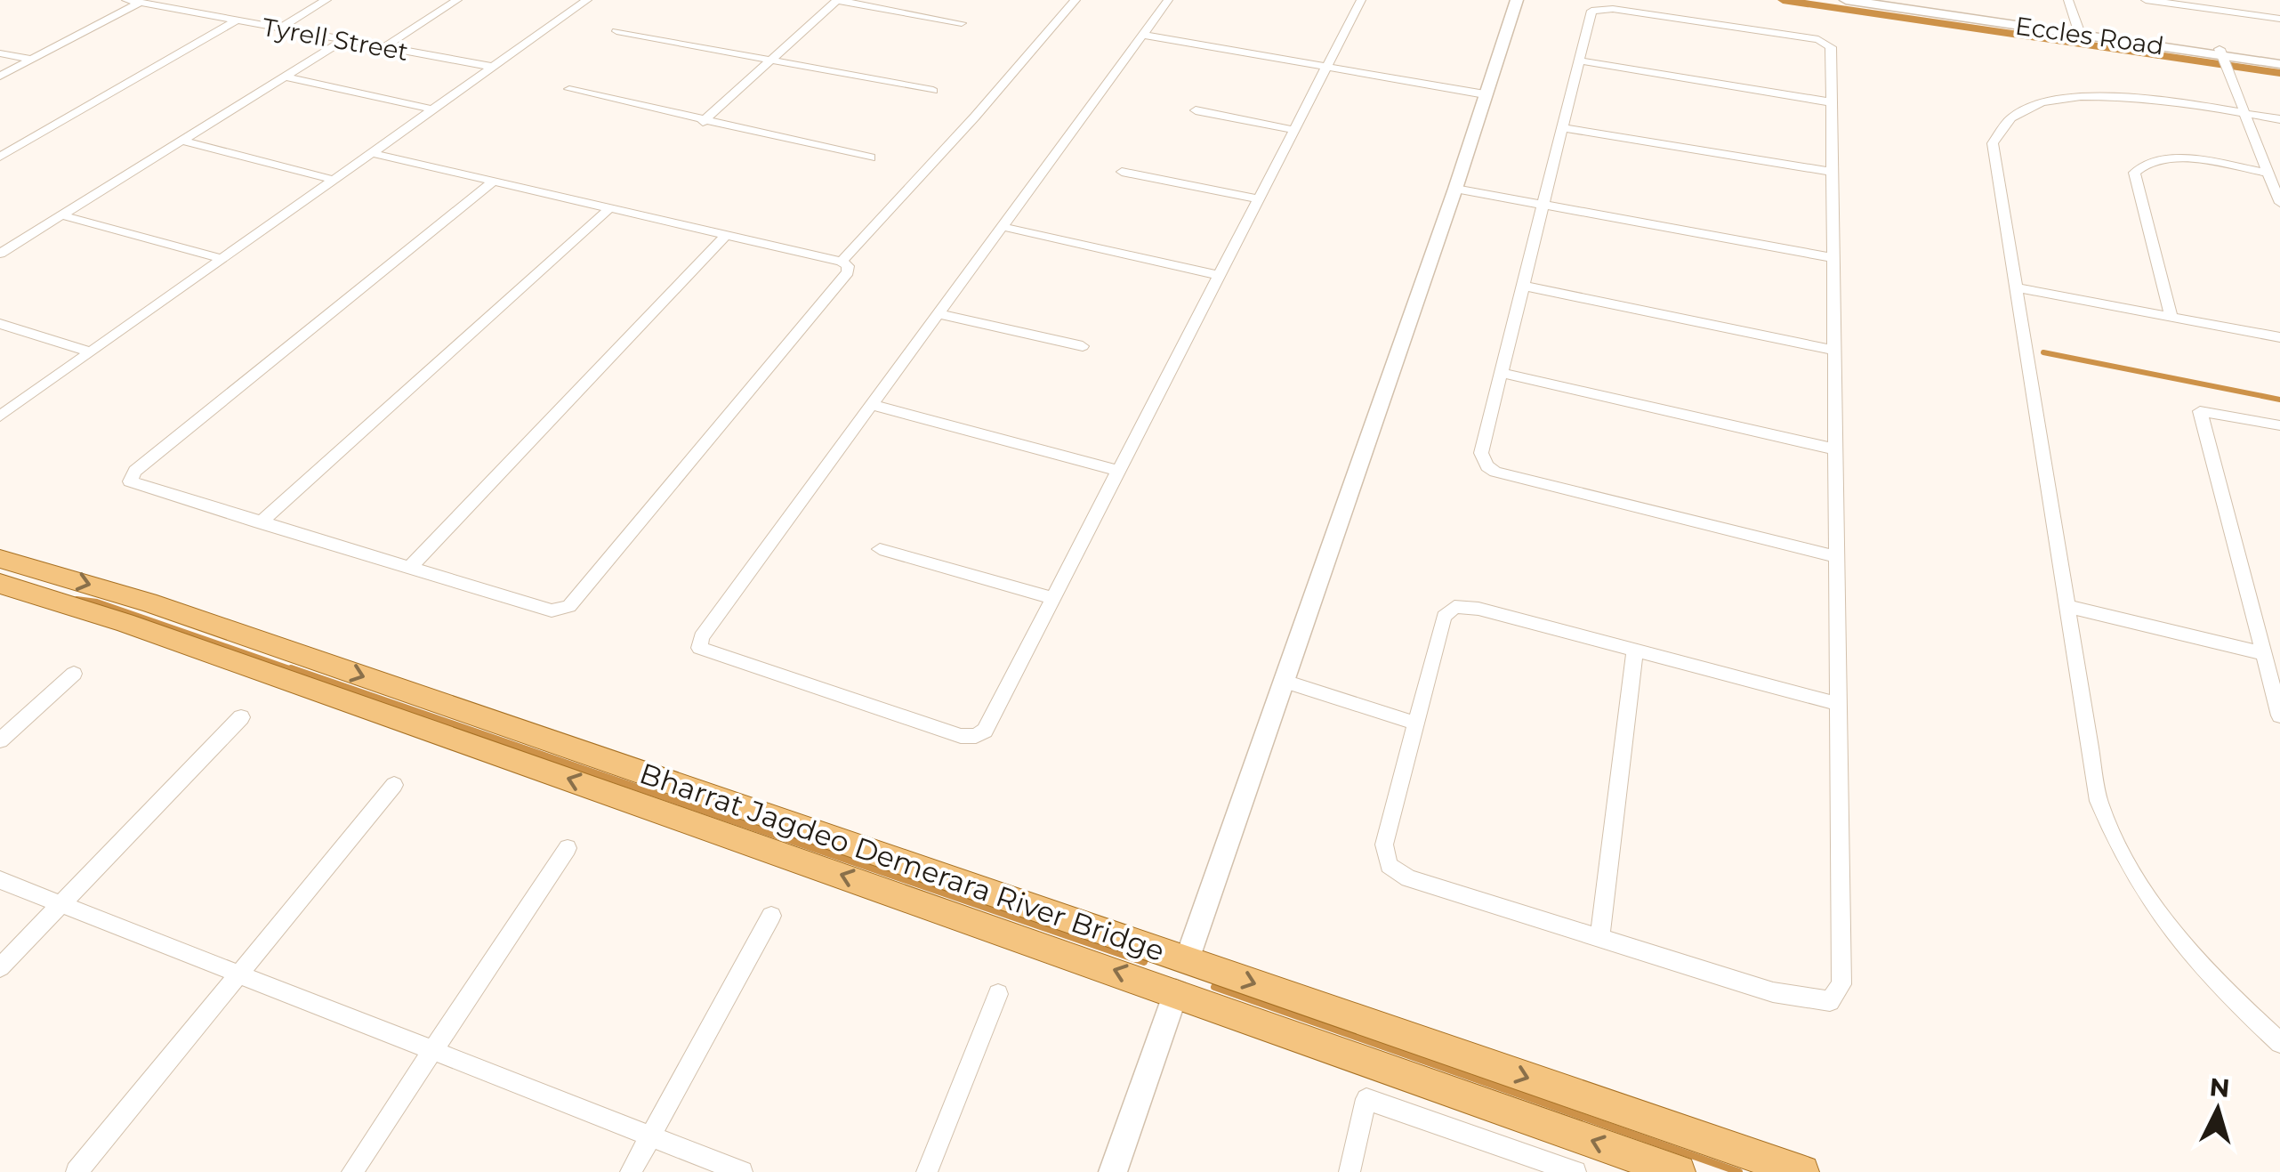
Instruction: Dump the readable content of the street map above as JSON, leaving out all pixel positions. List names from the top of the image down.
{
  "streets": {
    "main road": ["Bharrat Jagdeo Demerara River Bridge"],
    "street": ["Eccles Road", "Tyrell Street"]
  },
  "north": "top"
}
